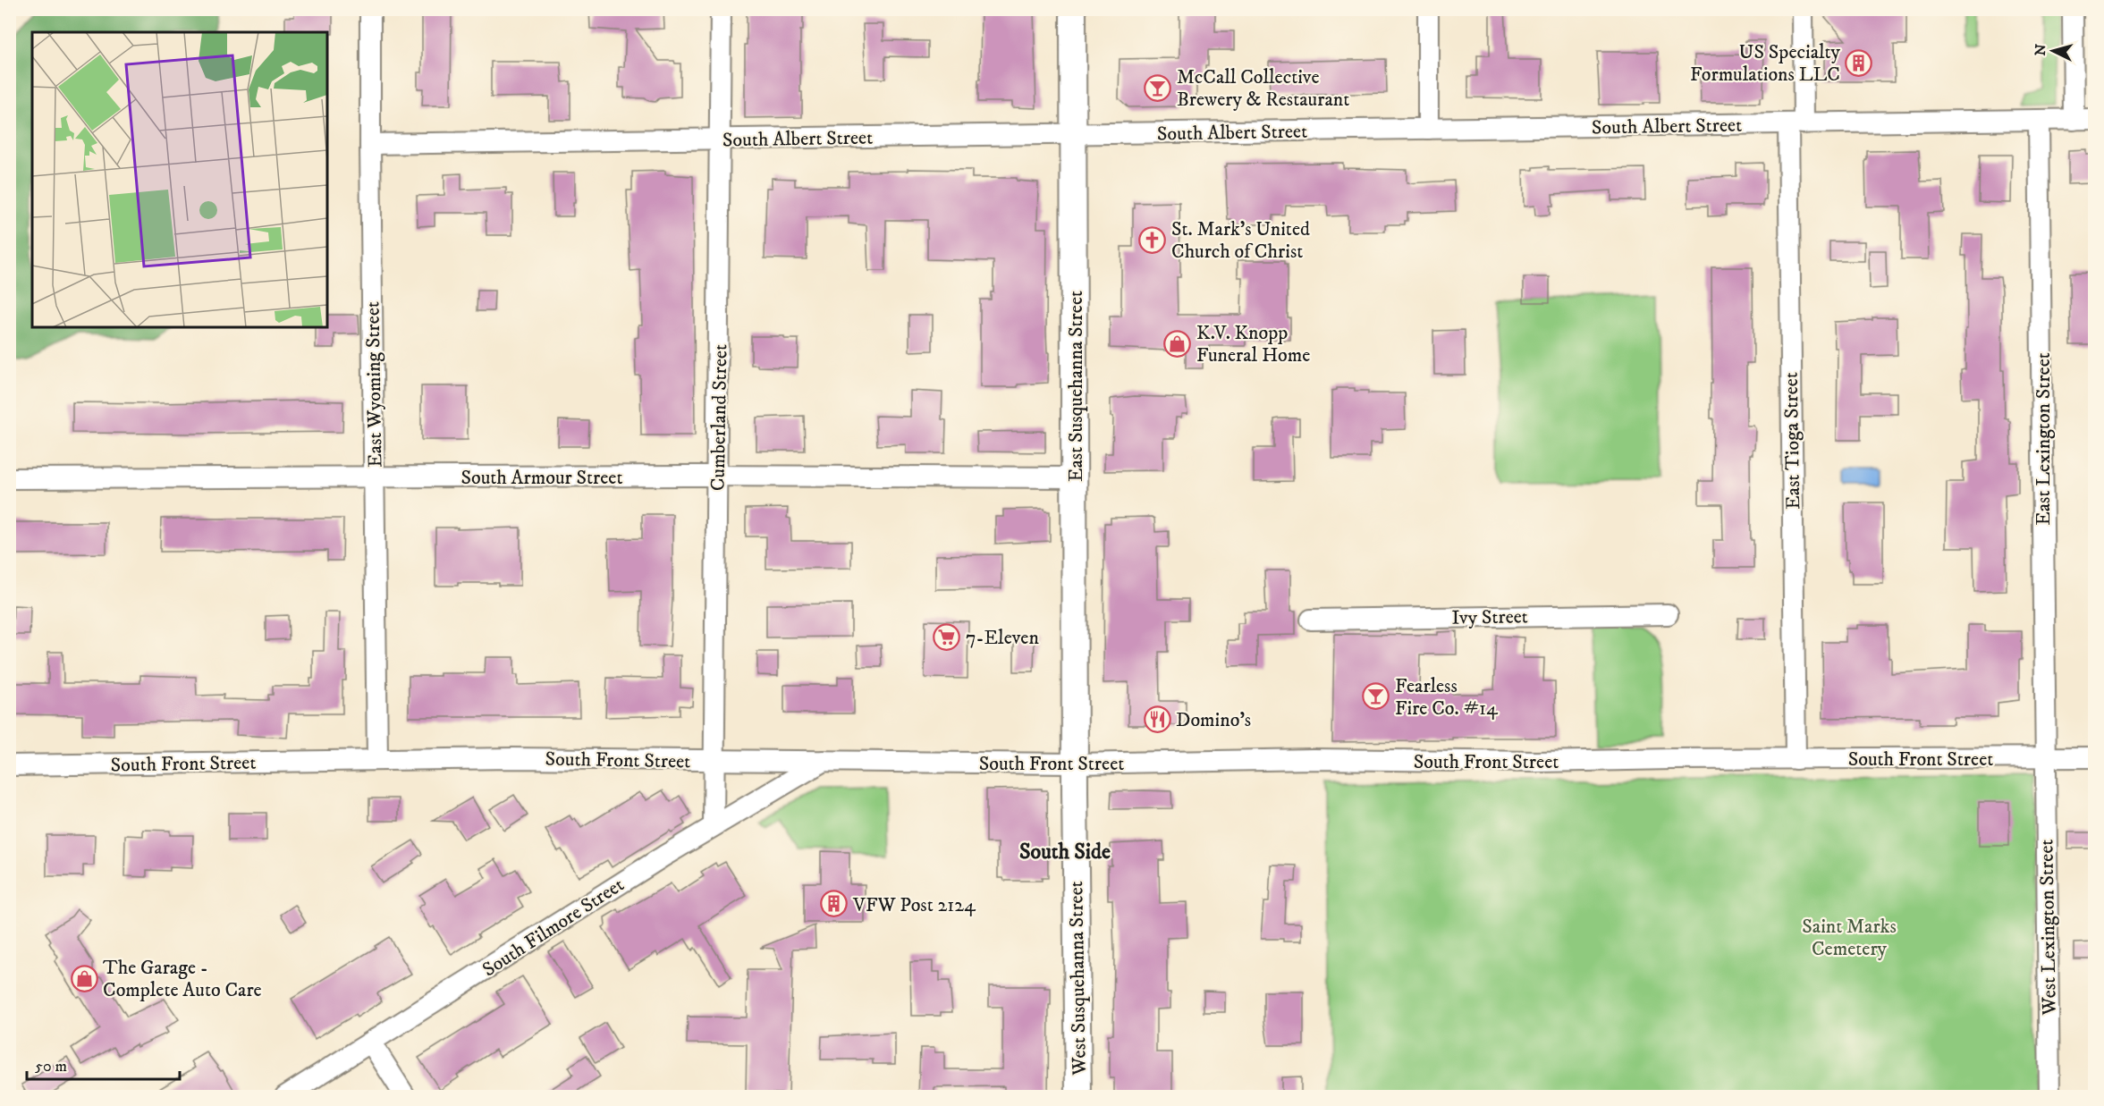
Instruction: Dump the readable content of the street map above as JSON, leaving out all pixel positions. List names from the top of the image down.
{
  "streets": {
    "main road": ["East Susquehanna Street", "West Susquehanna Street"],
    "street": [
      "South Albert Street",
      "East Wyoming Street",
      "Cumberland Street",
      "East Lexington Street",
      "East Tioga Street",
      "South Armour Street",
      "Ivy Street",
      "South Front Street",
      "South Filmore Street",
      "West Lexington Street"
    ]
  },
  "crossings": [
    ["South Albert Street", "East Wyoming Street"],
    ["South Albert Street", "East Susquehanna Street"],
    ["South Albert Street", "Cumberland Street"],
    ["South Albert Street", "East Lexington Street"],
    ["South Albert Street", "East Tioga Street"],
    ["East Wyoming Street", "South Armour Street"],
    ["East Wyoming Street", "South Front Street"],
    ["East Susquehanna Street", "South Armour Street"],
    ["East Susquehanna Street", "South Front Street"],
    ["East Susquehanna Street", "West Susquehanna Street"],
    ["Cumberland Street", "South Armour Street"],
    ["Cumberland Street", "South Front Street"],
    ["Cumberland Street", "South Filmore Street"],
    ["East Lexington Street", "South Front Street"],
    ["East Lexington Street", "West Lexington Street"],
    ["East Tioga Street", "South Front Street"],
    ["South Front Street", "South Filmore Street"],
    ["South Front Street", "West Lexington Street"],
    ["South Front Street", "West Susquehanna Street"]
  ],
  "districts": ["South Side"],
  "parks": ["Saint Marks Cemetery"],
  "places": {
    "building": ["US Specialty Formulations LLC", "VFW Post 2124"],
    "bar": ["McCall Collective Brewery & Restaurant", "Fearless Fire Co. #14"],
    "church": ["St. Mark's United Church of Christ"],
    "shop": ["K.V. Knopp Funeral Home", "The Garage - Complete Auto Care"],
    "supermarket": ["7-Eleven"],
    "restaurant": ["Domino's"]
  },
  "scale_bar": "50 m",
  "north": "left"
}
